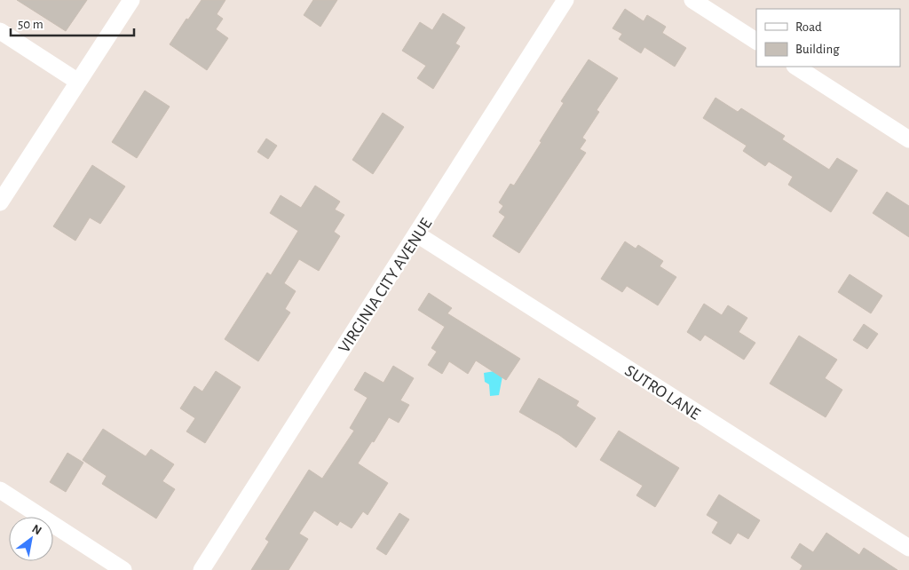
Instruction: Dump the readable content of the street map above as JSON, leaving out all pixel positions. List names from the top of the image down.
{
  "streets": {
    "street": ["VIRGINIA CITY AVENUE", "SUTRO LANE"]
  },
  "crossings": [
    ["VIRGINIA CITY AVENUE", "SUTRO LANE"]
  ],
  "legend": ["Road", "Building"],
  "scale_bar": "50 m",
  "north": "top right"
}
